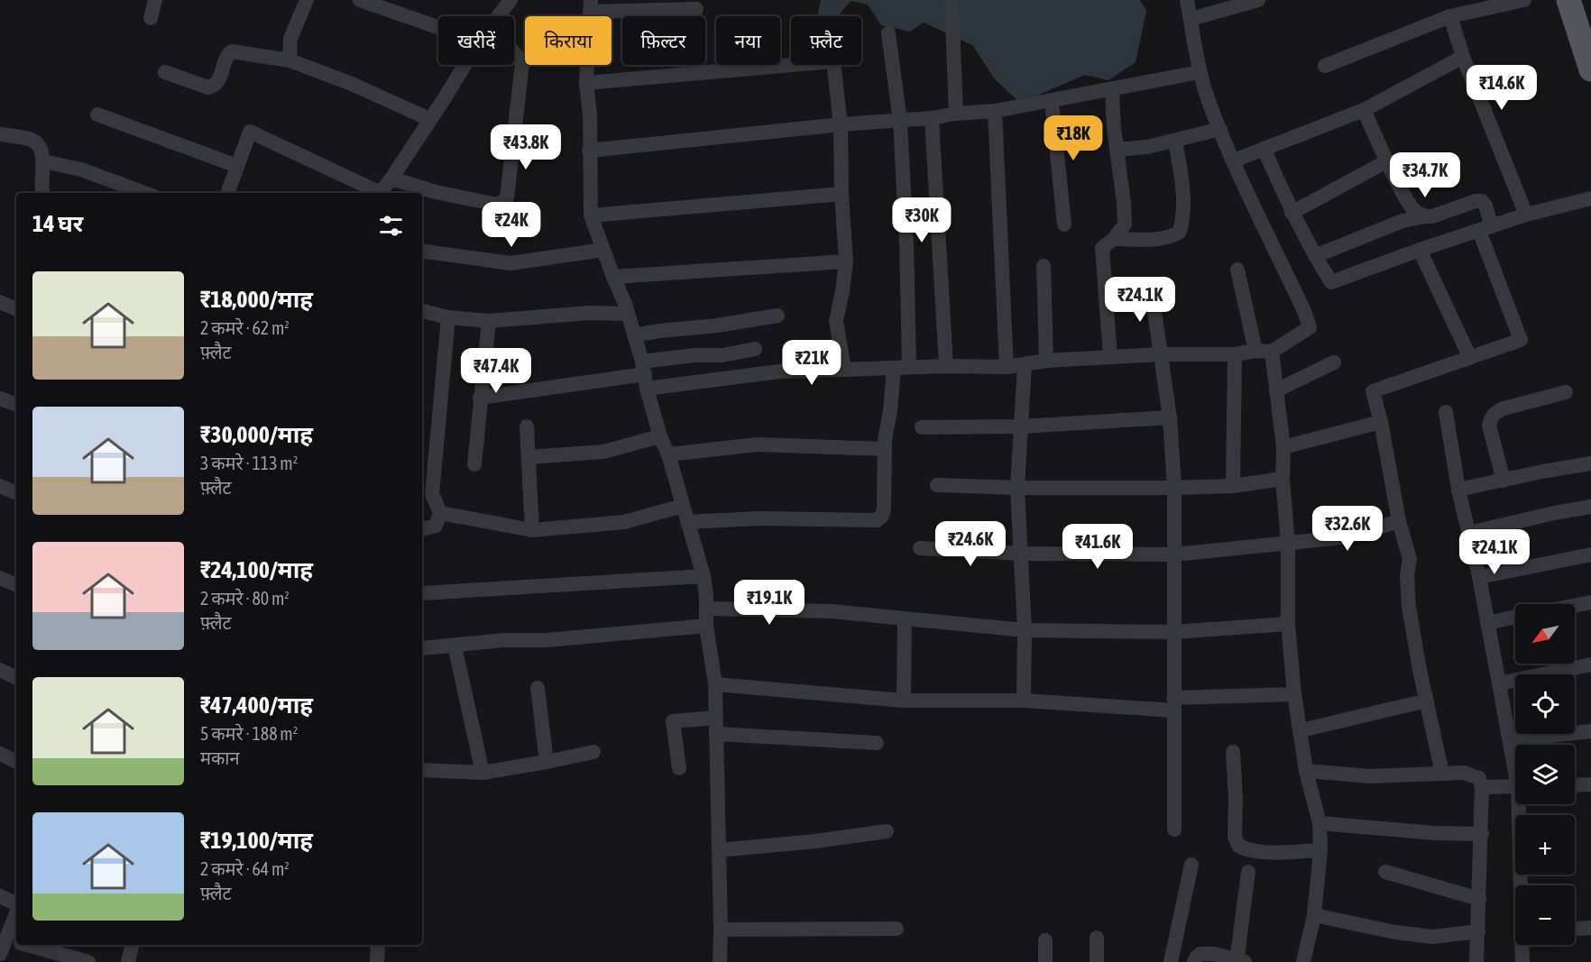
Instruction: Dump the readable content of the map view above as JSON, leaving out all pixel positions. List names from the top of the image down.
{
  "north": "bottom left",
  "page": {
    "chip": [
      "खरीदें",
      "किराया",
      "फ़िल्टर",
      "नया",
      "फ़्लैट"
    ],
    "price": [
      "₹14.6K",
      "₹18K",
      "₹43.8K",
      "₹34.7K",
      "₹30K",
      "₹24K",
      "₹24.1K",
      "₹21K",
      "₹47.4K",
      "₹32.6K",
      "₹24.6K",
      "₹41.6K",
      "₹24.1K",
      "₹19.1K"
    ],
    "heading": "14 घर",
    "list": [
      {
        "name": "₹18,000/माह",
        "note": "2 कमरे · 62 m² · फ़्लैट"
      },
      {
        "name": "₹30,000/माह",
        "note": "3 कमरे · 113 m² · फ़्लैट"
      },
      {
        "name": "₹24,100/माह",
        "note": "2 कमरे · 80 m² · फ़्लैट"
      },
      {
        "name": "₹47,400/माह",
        "note": "5 कमरे · 188 m² · मकान"
      },
      {
        "name": "₹19,100/माह",
        "note": "2 कमरे · 64 m² · फ़्लैट"
      }
    ],
    "map_buttons": ["+", "−"]
  }
}
